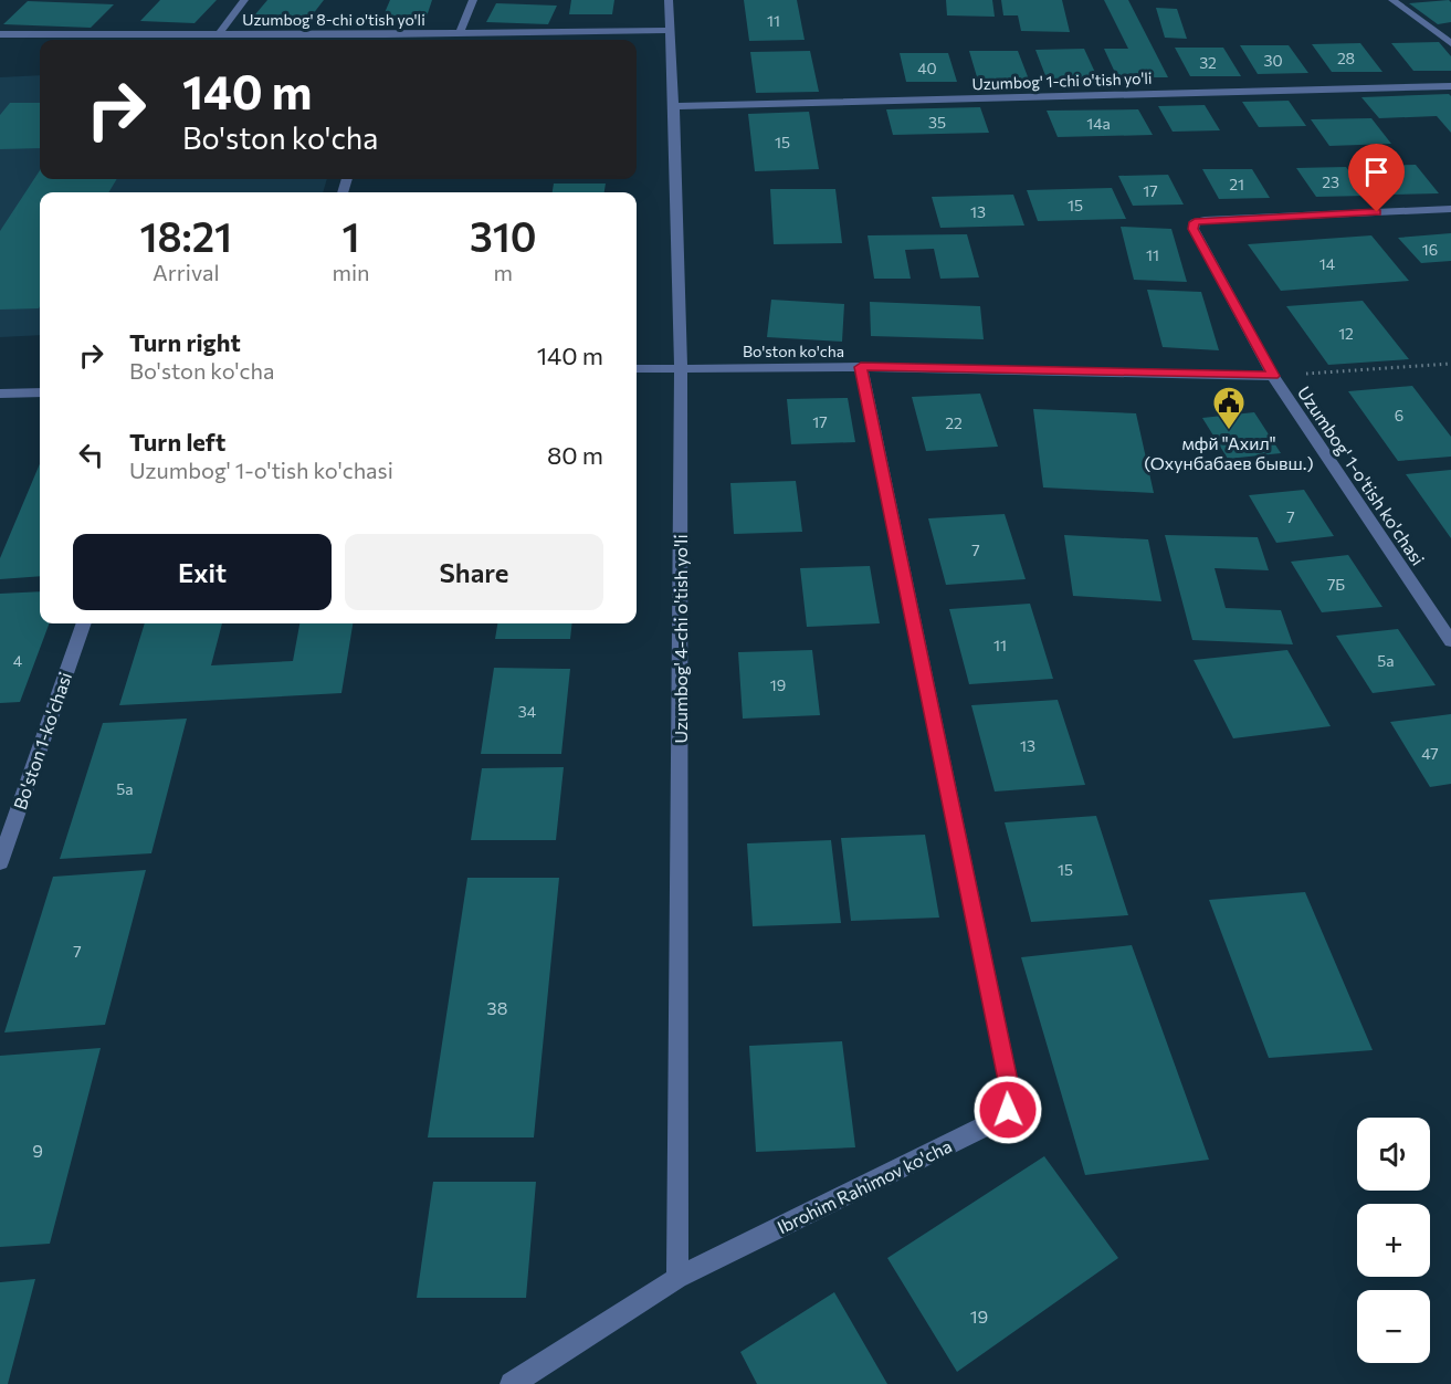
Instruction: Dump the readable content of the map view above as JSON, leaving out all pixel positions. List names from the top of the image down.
{
  "streets": {
    "street": [
      "Uzumbog' 8-chi o'tish yo'li",
      "Uzumbog' 1-chi o'tish yo'li",
      "Bo'ston ko'cha",
      "Uzumbog' 1-o'tish ko'chasi",
      "Uzumbog' 4-chi o'tish yo'li",
      "Bo'ston 1-ko'chasi",
      "Ibrohim Rahimov ko'cha"
    ]
  },
  "crossings": [
    ["Uzumbog' 8-chi o'tish yo'li", "Uzumbog' 4-chi o'tish yo'li"],
    ["Uzumbog' 1-chi o'tish yo'li", "Uzumbog' 4-chi o'tish yo'li"],
    ["Bo'ston ko'cha", "Uzumbog' 1-o'tish ko'chasi"],
    ["Bo'ston ko'cha", "Uzumbog' 4-chi o'tish yo'li"],
    ["Bo'ston ko'cha", "Ibrohim Rahimov ko'cha"],
    ["Uzumbog' 4-chi o'tish yo'li", "Ibrohim Rahimov ko'cha"]
  ],
  "places": {
    "public building": ["мфй \"Ахил\" (Охунбабаев бывш.)"]
  },
  "house_numbers": [
    "11",
    "28",
    "30",
    "32",
    "40",
    "35",
    "14а",
    "15",
    "23",
    "21",
    "17",
    "15",
    "13",
    "16",
    "11",
    "14",
    "12",
    "6",
    "17",
    "22",
    "7",
    "7",
    "7Б",
    "11",
    "4",
    "5a",
    "19",
    "34",
    "13",
    "47",
    "5a",
    "15",
    "7",
    "38",
    "9",
    "19"
  ],
  "page": {
    "turn": ["140 m", "Bo'ston ko'cha"],
    "eta": [
      "18:21",
      "Arrival",
      "1",
      "min",
      "310",
      "m"
    ],
    "list": [
      {
        "name": "Turn right",
        "note": "Bo'ston ko'cha",
        "value": "140 m"
      },
      {
        "name": "Turn left",
        "note": "Uzumbog' 1-o'tish ko'chasi",
        "value": "80 m"
      }
    ],
    "buttons": ["Exit", "Share"],
    "map_buttons": ["+", "−"]
  }
}
